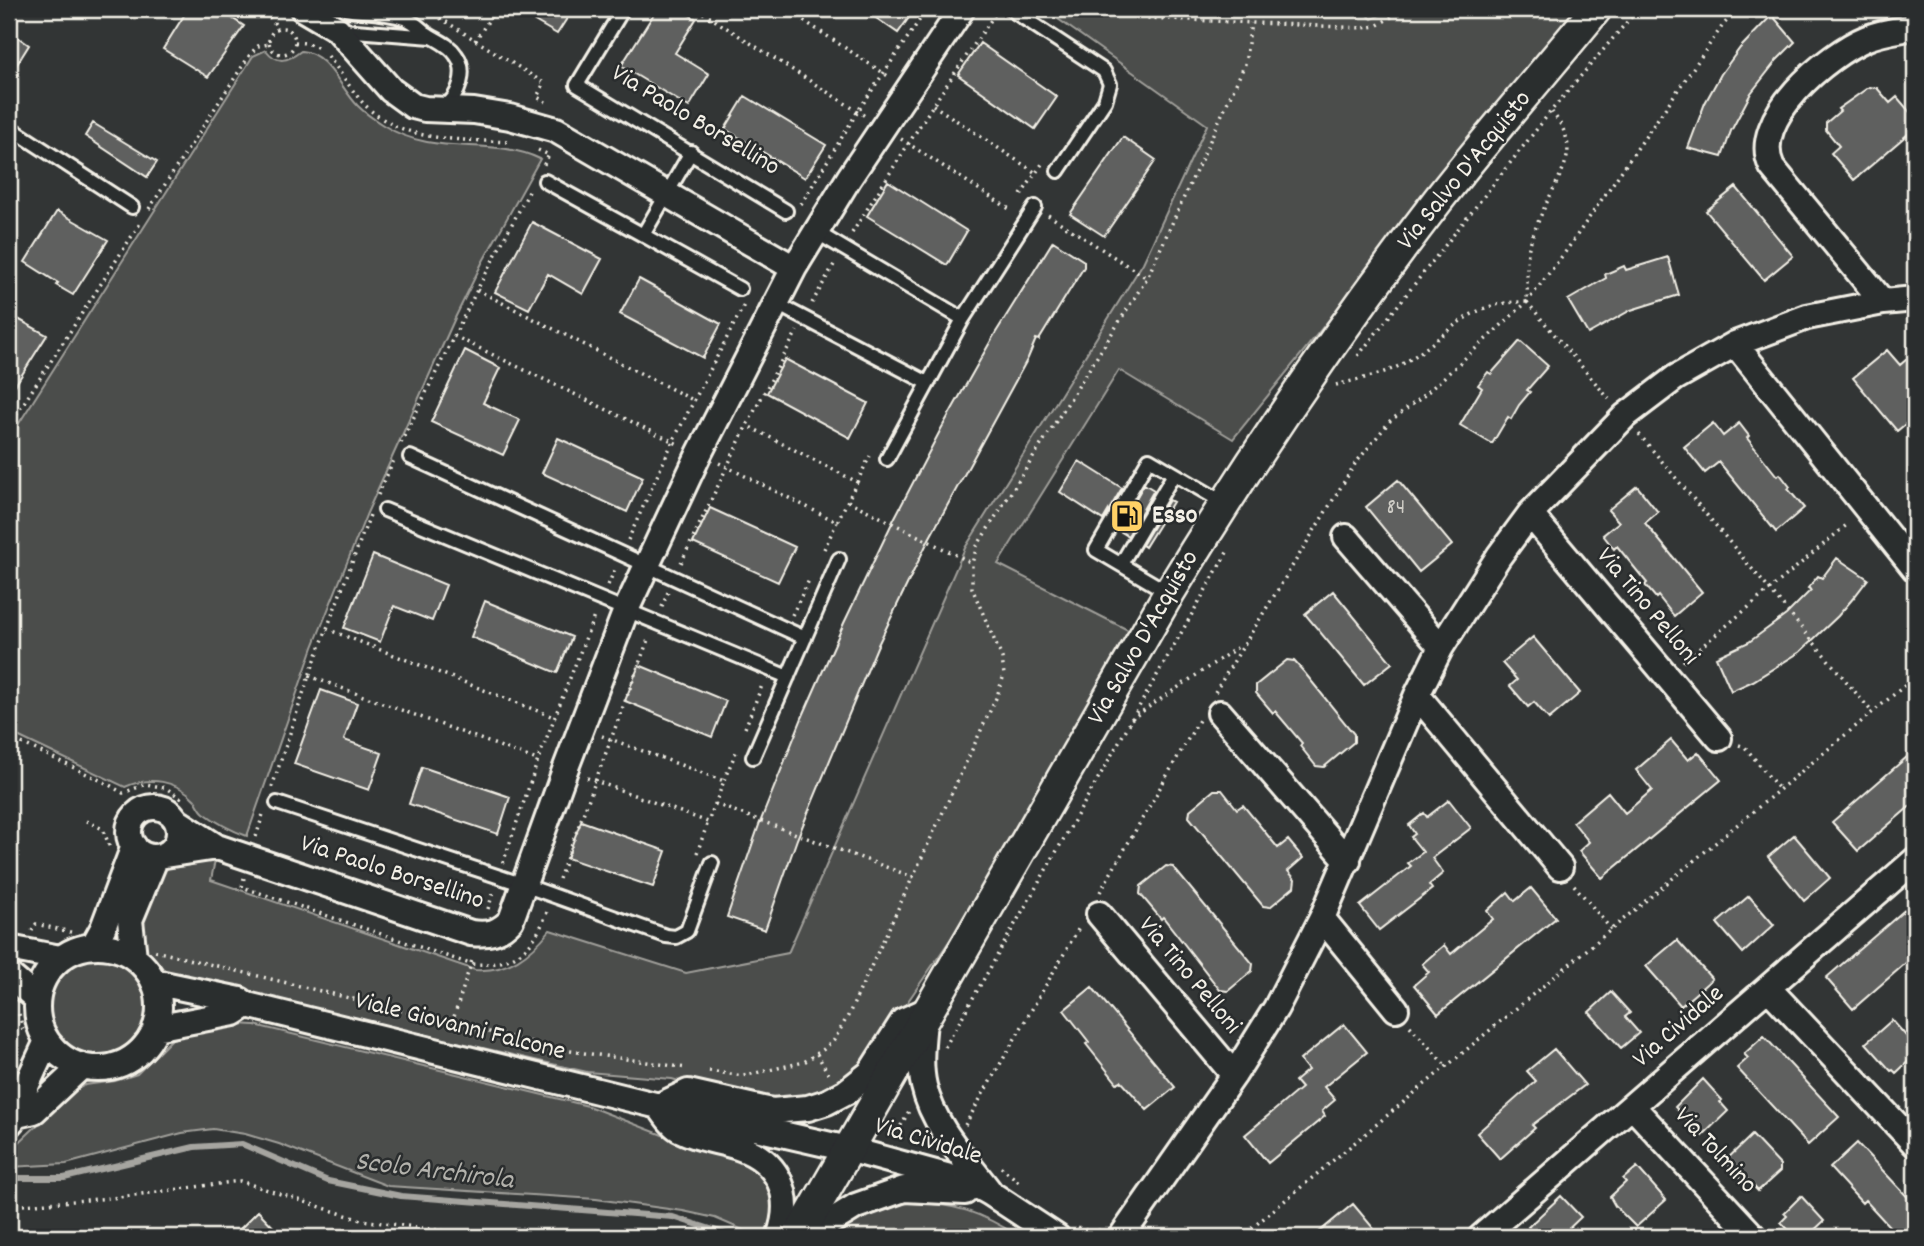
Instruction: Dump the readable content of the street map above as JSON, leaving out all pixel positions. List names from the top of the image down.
{
  "streets": {
    "street": [
      "Via Paolo Borsellino",
      "Via Salvo D'Acquisto",
      "Via Tino Pelloni",
      "Viale Giovanni Falcone",
      "Via Cividale",
      "Via Tolmino"
    ]
  },
  "crossings": [
    ["Via Salvo D'Acquisto", "Viale Giovanni Falcone"],
    ["Via Salvo D'Acquisto", "Via Cividale"],
    ["Viale Giovanni Falcone", "Via Cividale"],
    ["Via Cividale", "Via Tolmino"]
  ],
  "water": ["Scolo Archirola"],
  "places": {
    "fuel station": ["Esso"]
  },
  "house_numbers": ["84"]
}
